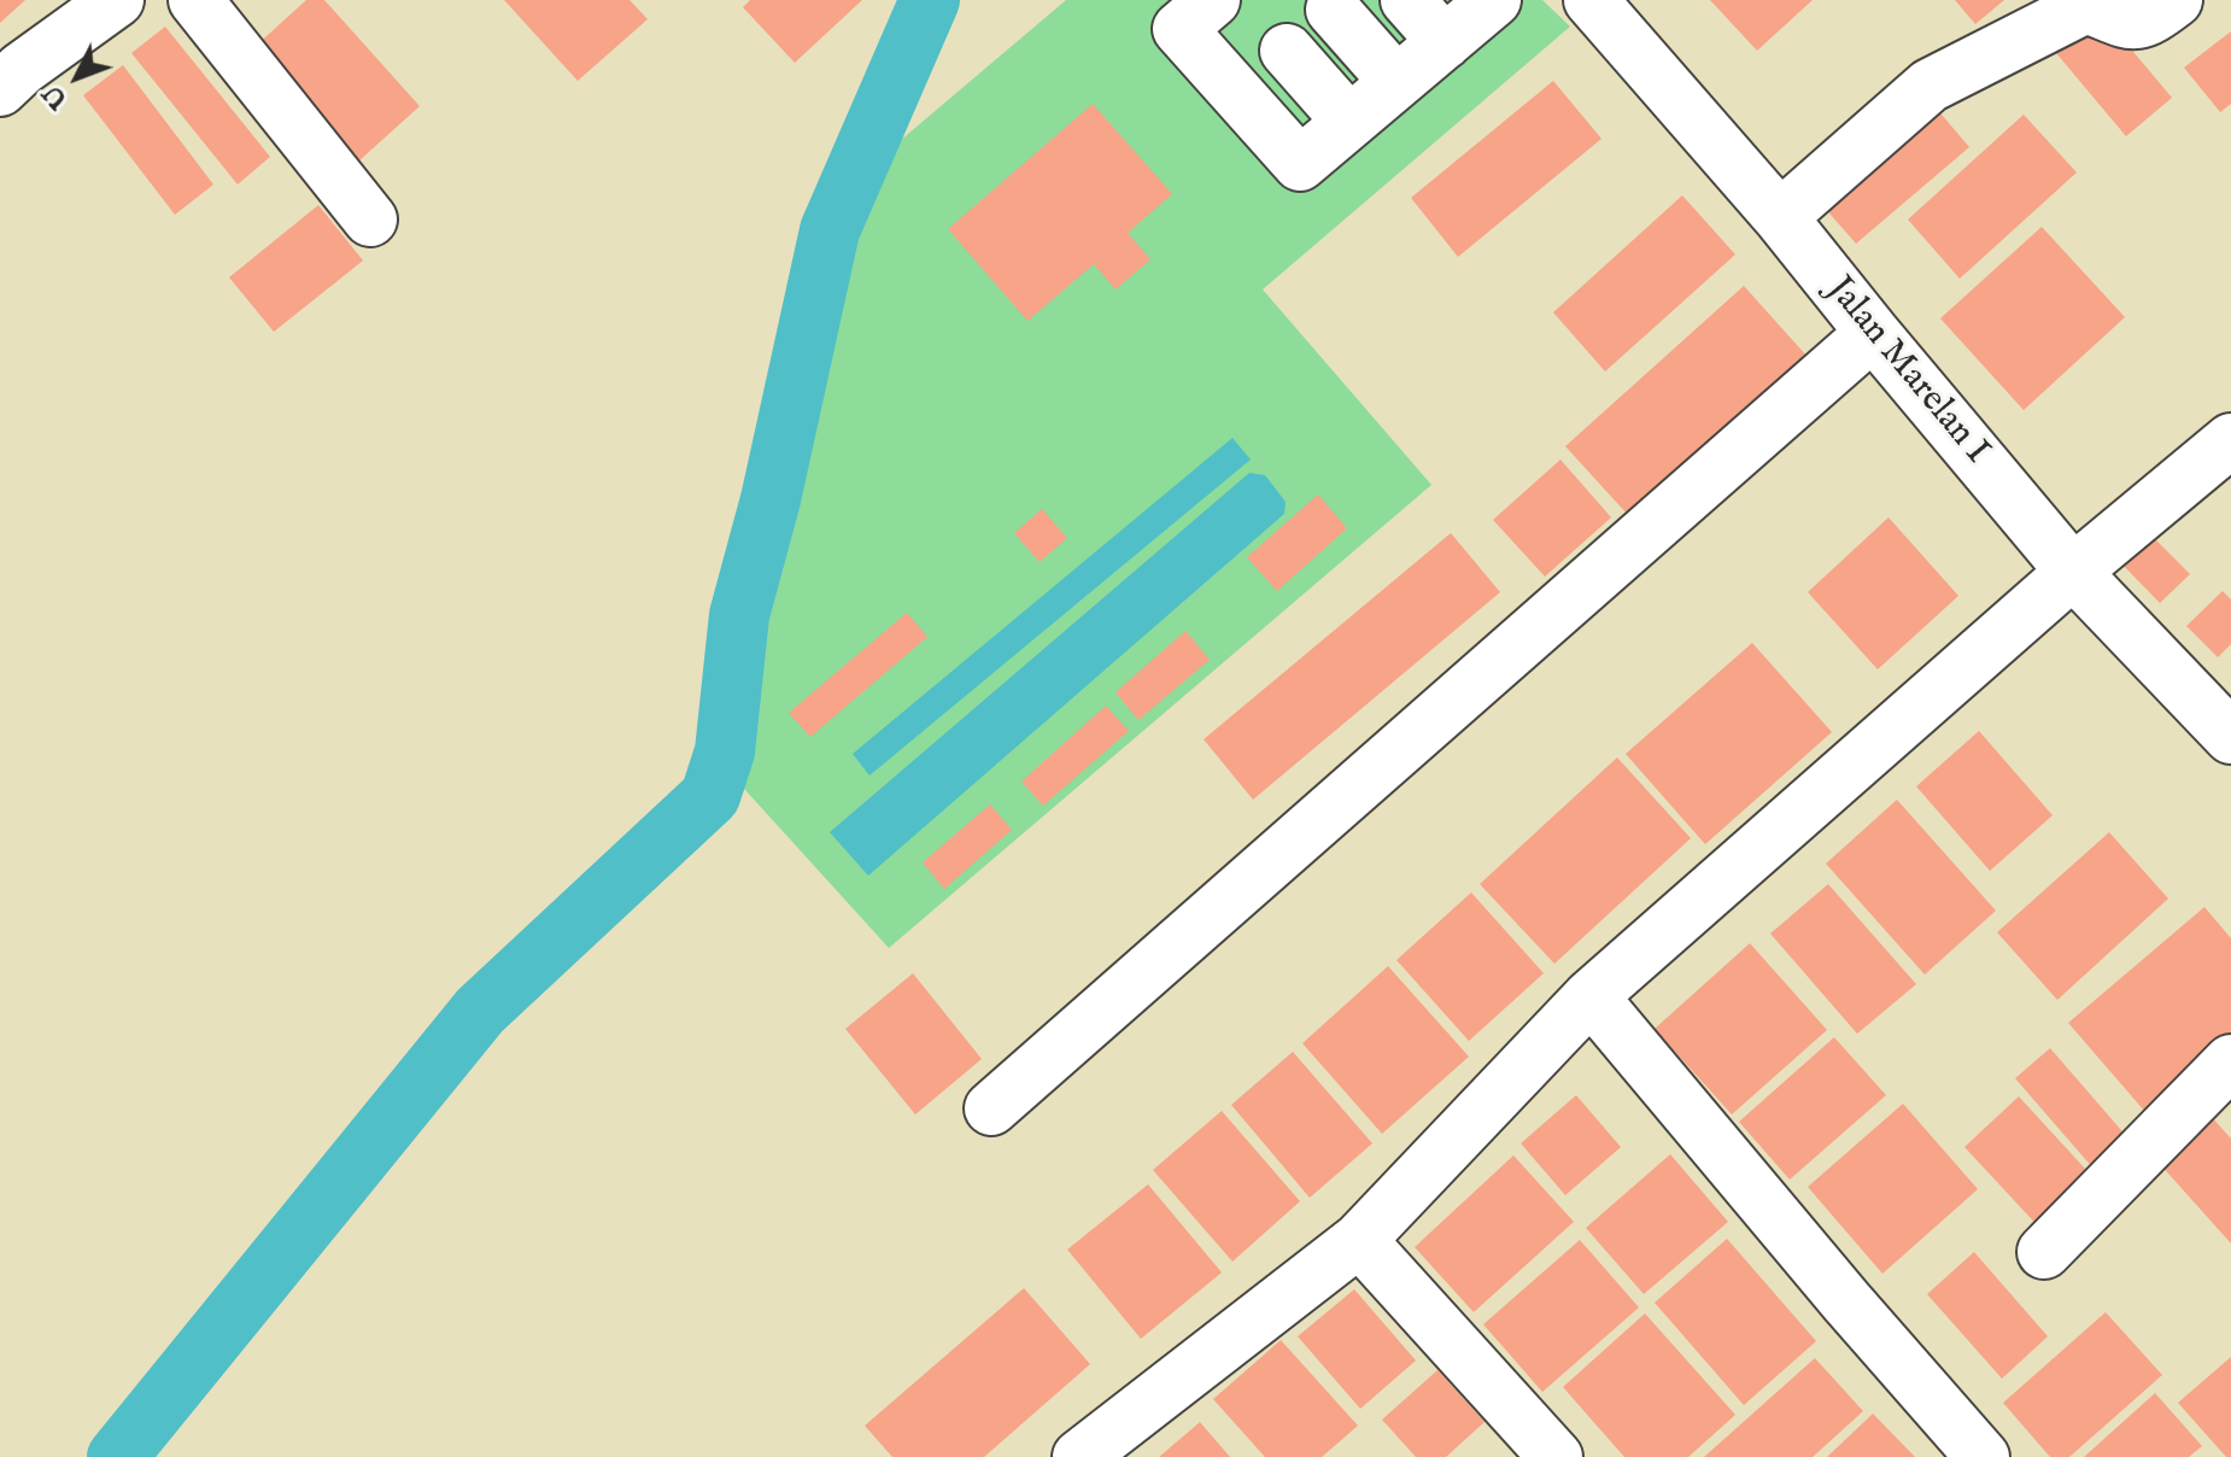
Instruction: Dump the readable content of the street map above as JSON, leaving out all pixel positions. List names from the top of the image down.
{
  "streets": {
    "street": ["Jalan Marelan I"]
  },
  "north": "bottom left"
}
